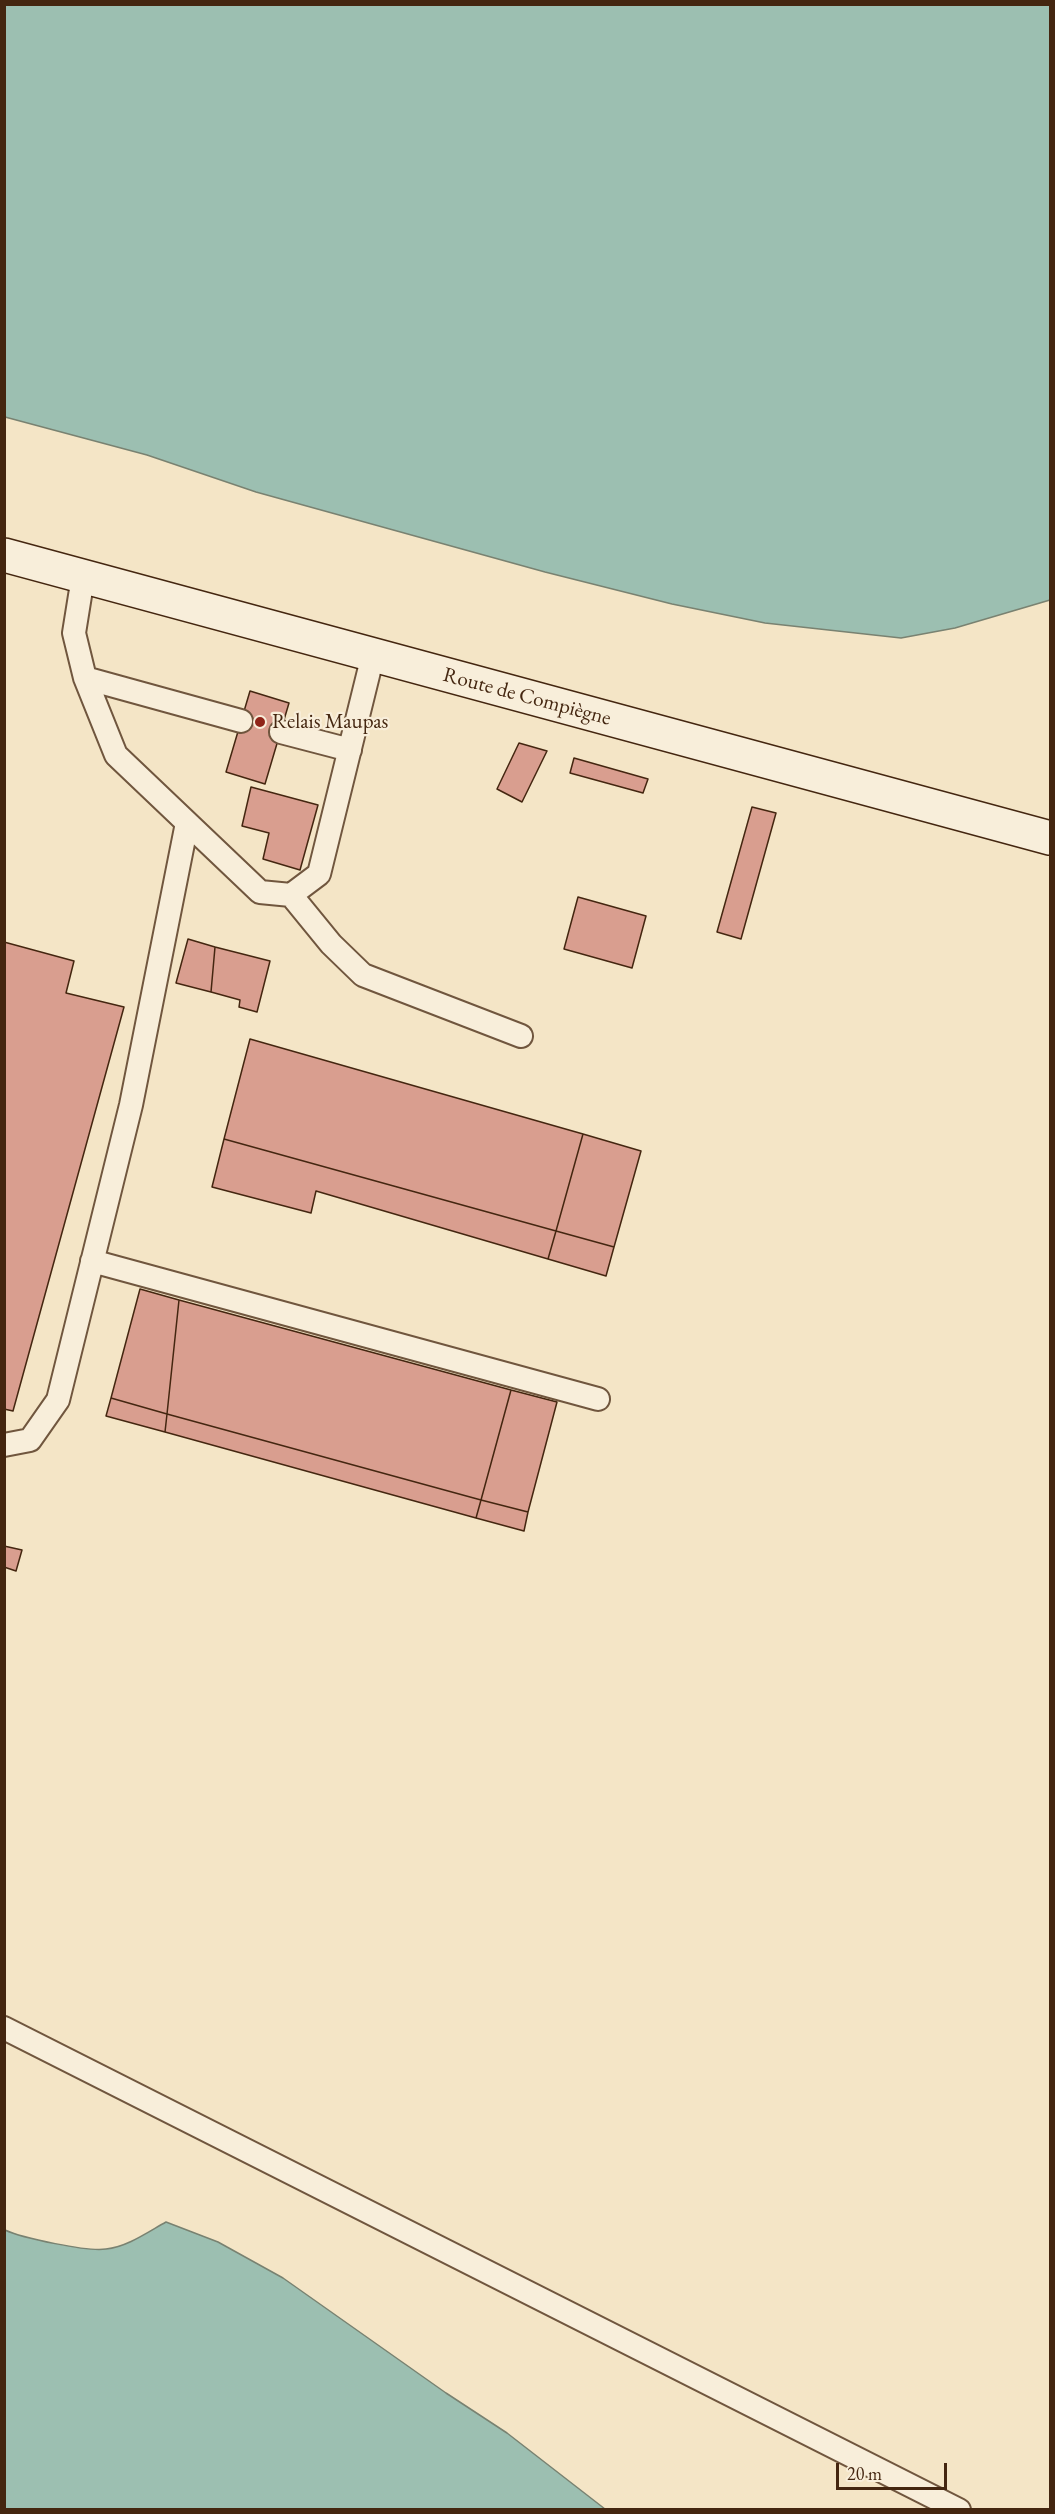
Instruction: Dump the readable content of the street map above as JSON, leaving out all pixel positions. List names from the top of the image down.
{
  "streets": {
    "main road": ["Route de Compiègne"]
  },
  "places": ["Relais Maupas"],
  "scale_bar": "20 m"
}
